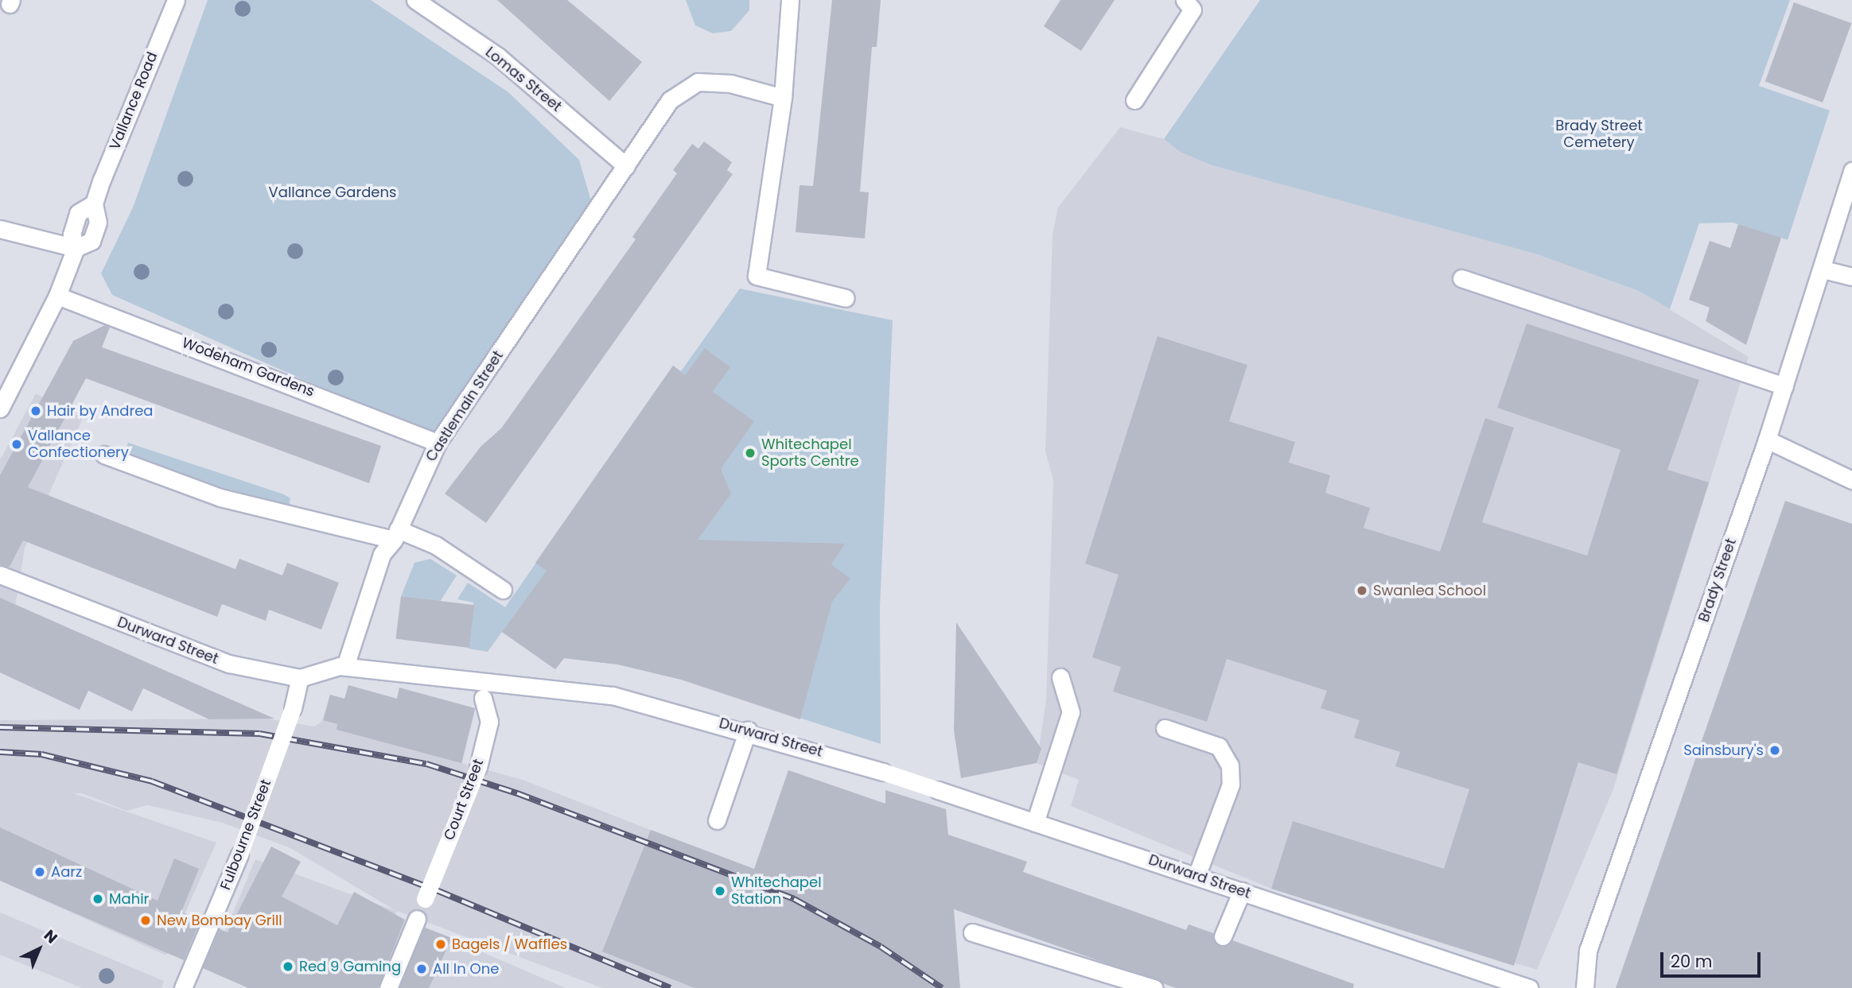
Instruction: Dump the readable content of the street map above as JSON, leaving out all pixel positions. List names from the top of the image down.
{
  "streets": {
    "street": [
      "Lomas Street",
      "Vallance Road",
      "Wodeham Gardens",
      "Castlemain Street",
      "Brady Street",
      "Durward Street",
      "Court Street",
      "Fulbourne Street"
    ]
  },
  "crossings": [
    ["Lomas Street", "Castlemain Street"],
    ["Vallance Road", "Wodeham Gardens"],
    ["Wodeham Gardens", "Castlemain Street"],
    ["Castlemain Street", "Durward Street"],
    ["Durward Street", "Fulbourne Street"]
  ],
  "parks": ["Brady Street Cemetery", "Vallance Gardens"],
  "places": [
    "Hair by Andrea",
    "Vallance Confectionery",
    "Whitechapel Sports Centre",
    "Swanlea School",
    "Sainsbury's",
    "Aarz",
    "Whitechapel Station",
    "Mahir",
    "New Bombay Grill",
    "Bagels / Waffles",
    "Red 9 Gaming",
    "All In One"
  ],
  "scale_bar": "20 m",
  "north": "top right"
}
